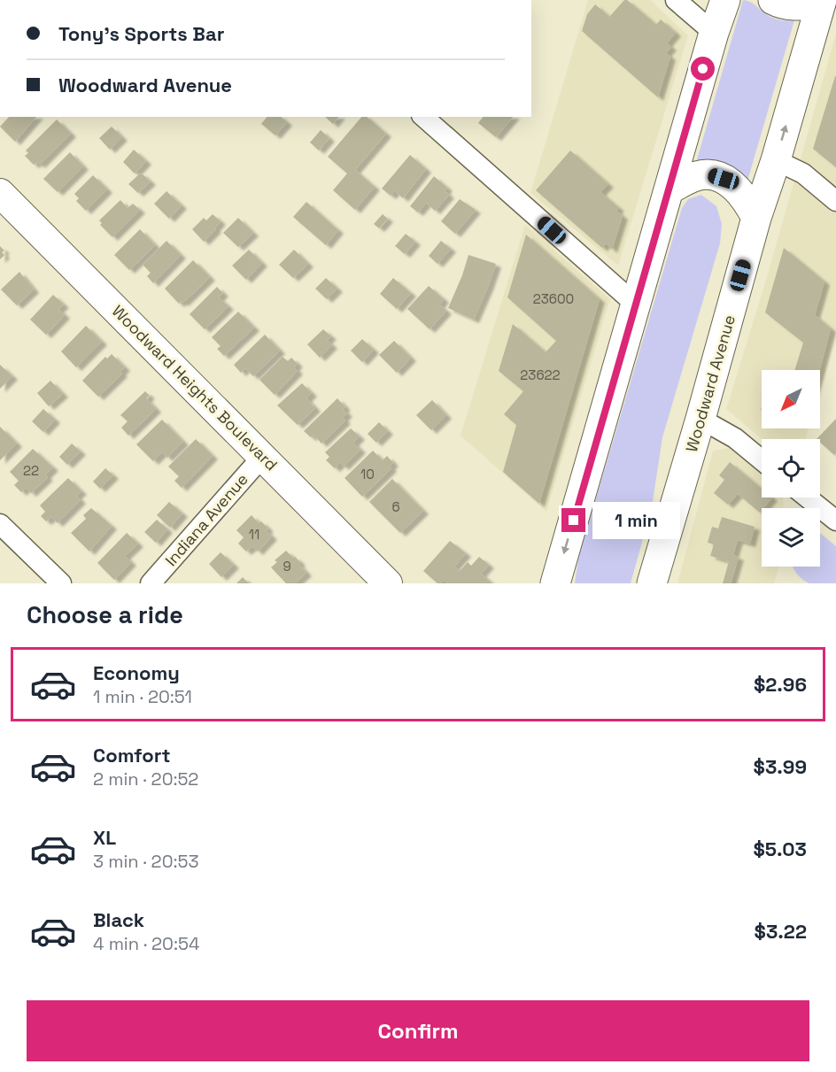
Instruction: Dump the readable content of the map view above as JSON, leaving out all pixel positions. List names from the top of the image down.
{
  "streets": {
    "main road": ["Woodward Avenue"],
    "street": ["Woodward Heights Boulevard", "Indiana Avenue"]
  },
  "crossings": [
    ["Woodward Heights Boulevard", "Indiana Avenue"]
  ],
  "house_numbers": [
    "23600",
    "23622",
    "22",
    "10",
    "6",
    "11",
    "9"
  ],
  "north": "bottom left",
  "page": {
    "banner": ["Tony's Sports Bar", "Woodward Avenue"],
    "bubble": "1 min",
    "heading": "Choose a ride",
    "list": [
      {
        "name": "Economy",
        "note": "1 min · 20:51",
        "value": "$2.96"
      },
      {
        "name": "Comfort",
        "note": "2 min · 20:52",
        "value": "$3.99"
      },
      {
        "name": "XL",
        "note": "3 min · 20:53",
        "value": "$5.03"
      },
      {
        "name": "Black",
        "note": "4 min · 20:54",
        "value": "$3.22"
      }
    ],
    "buttons": "Confirm"
  }
}
